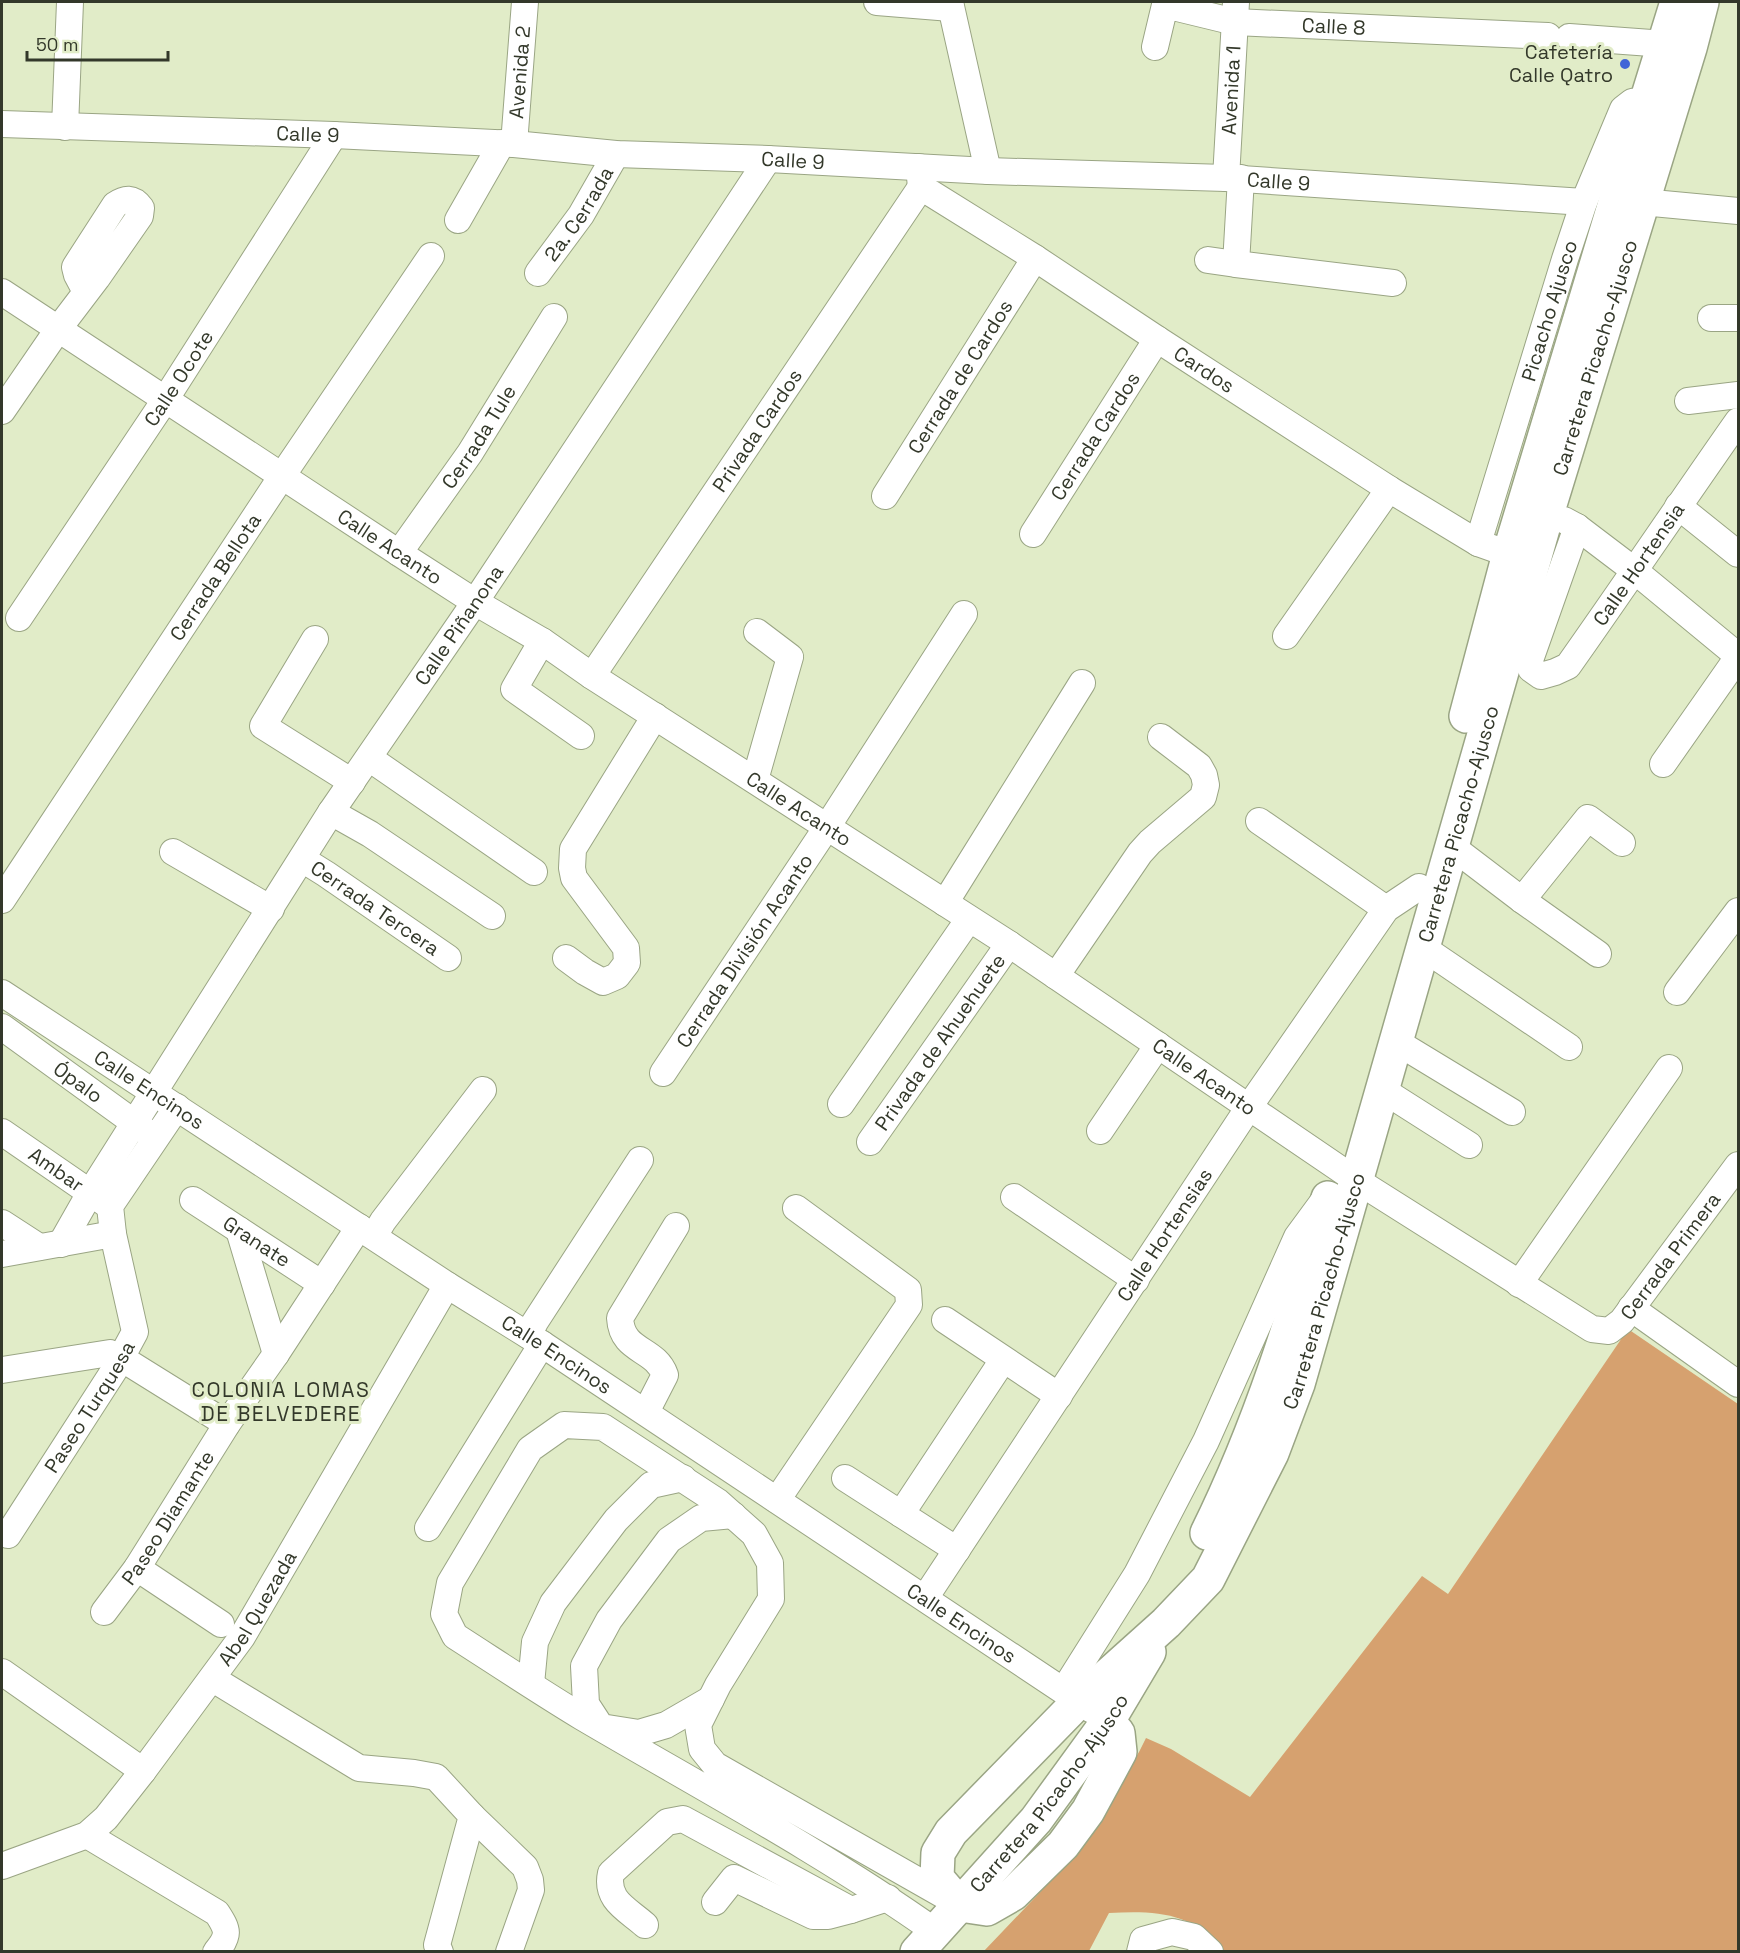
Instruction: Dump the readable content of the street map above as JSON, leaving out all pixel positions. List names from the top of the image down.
{
  "streets": {
    "main road": ["Carretera Picacho-Ajusco"],
    "street": [
      "Calle 8",
      "Avenida 2",
      "Avenida 1",
      "Calle 9",
      "2a. Cerrada",
      "Picacho Ajusco",
      "Cardos",
      "Cerrada de Cardos",
      "Calle Ocote",
      "Privada Cardos",
      "Cerrada Tule",
      "Cerrada Cardos",
      "Calle Acanto",
      "Calle Hortensia",
      "Cerrada Bellota",
      "Calle Piñanona",
      "Cerrada Tercera",
      "Cerrada División Acanto",
      "Privada de Ahuehuete",
      "Ópalo",
      "Calle Encinos",
      "Ambar",
      "Calle Hortensias",
      "Granate",
      "Cerrada Primera",
      "Paseo Turquesa",
      "Paseo Diamante",
      "Abel Quezada"
    ]
  },
  "crossings": [
    ["Calle 8", "Avenida 1"],
    ["Calle 8", "Carretera Picacho-Ajusco"],
    ["Avenida 2", "Calle 9"],
    ["Avenida 1", "Calle 9"],
    ["Calle 9", "2a. Cerrada"],
    ["Calle 9", "Picacho Ajusco"],
    ["Calle 9", "Cardos"],
    ["Calle 9", "Calle Ocote"],
    ["Calle 9", "Privada Cardos"],
    ["Calle 9", "Calle Piñanona"],
    ["Picacho Ajusco", "Carretera Picacho-Ajusco"],
    ["Picacho Ajusco", "Cardos"],
    ["Carretera Picacho-Ajusco", "Cardos"],
    ["Carretera Picacho-Ajusco", "Calle Acanto"],
    ["Carretera Picacho-Ajusco", "Calle Encinos"],
    ["Carretera Picacho-Ajusco", "Calle Hortensias"],
    ["Cardos", "Cerrada de Cardos"],
    ["Cardos", "Privada Cardos"],
    ["Cardos", "Cerrada Cardos"],
    ["Calle Ocote", "Calle Acanto"],
    ["Privada Cardos", "Calle Acanto"],
    ["Cerrada Tule", "Calle Acanto"],
    ["Calle Acanto", "Cerrada Bellota"],
    ["Calle Acanto", "Calle Piñanona"],
    ["Calle Acanto", "Cerrada División Acanto"],
    ["Calle Acanto", "Privada de Ahuehuete"],
    ["Calle Acanto", "Calle Hortensias"],
    ["Calle Acanto", "Cerrada Primera"],
    ["Calle Piñanona", "Cerrada Tercera"],
    ["Calle Piñanona", "Calle Encinos"],
    ["Calle Encinos", "Calle Hortensias"],
    ["Calle Encinos", "Paseo Diamante"],
    ["Calle Encinos", "Abel Quezada"],
    ["Ambar", "Paseo Turquesa"],
    ["Granate", "Paseo Diamante"]
  ],
  "districts": ["COLONIA LOMAS DE BELVEDERE"],
  "places": ["Cafetería Calle Qatro"],
  "scale_bar": "50 m"
}
